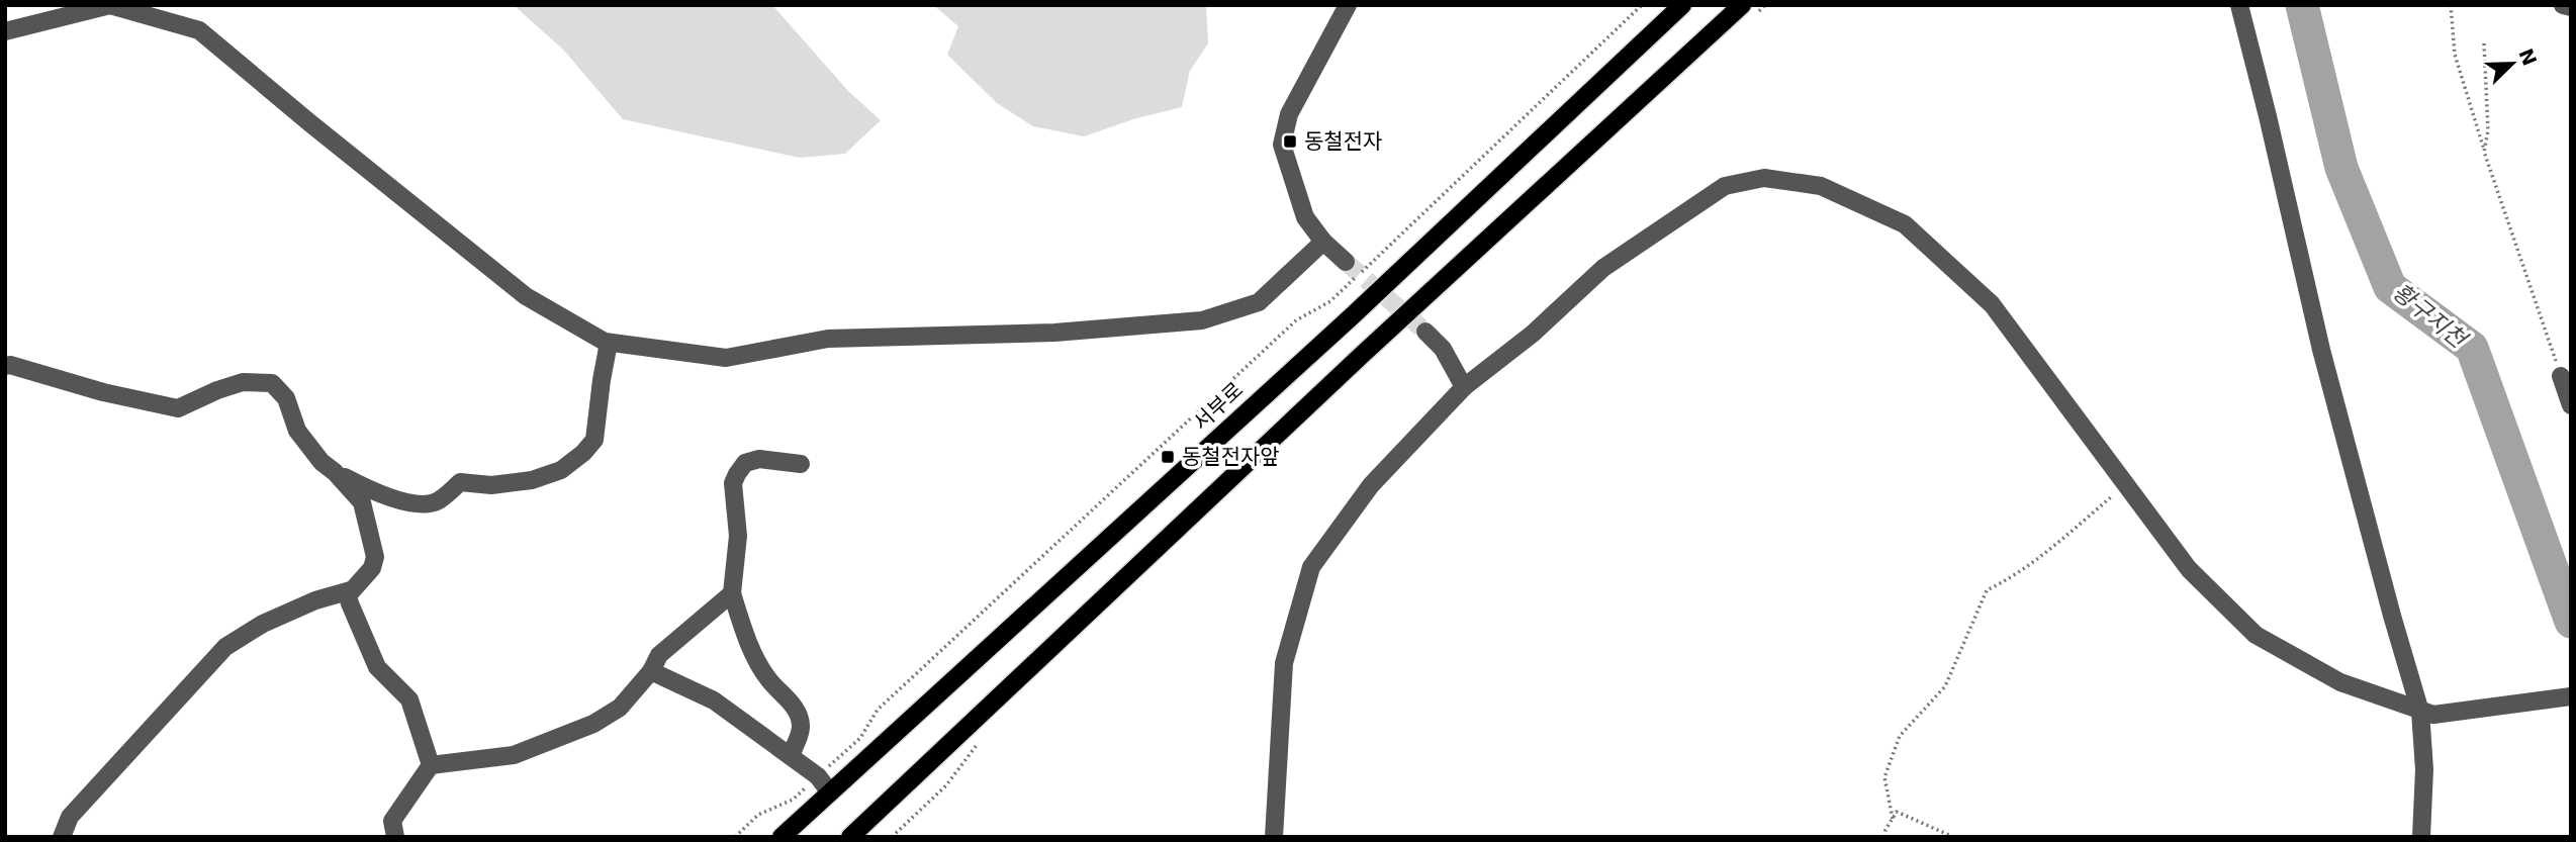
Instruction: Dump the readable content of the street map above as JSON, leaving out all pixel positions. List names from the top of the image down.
{
  "streets": {
    "main road": ["서부로"]
  },
  "water": ["황구지천"],
  "places": {
    "transit": ["동철전자", "동철전자앞"]
  },
  "north": "top right"
}
